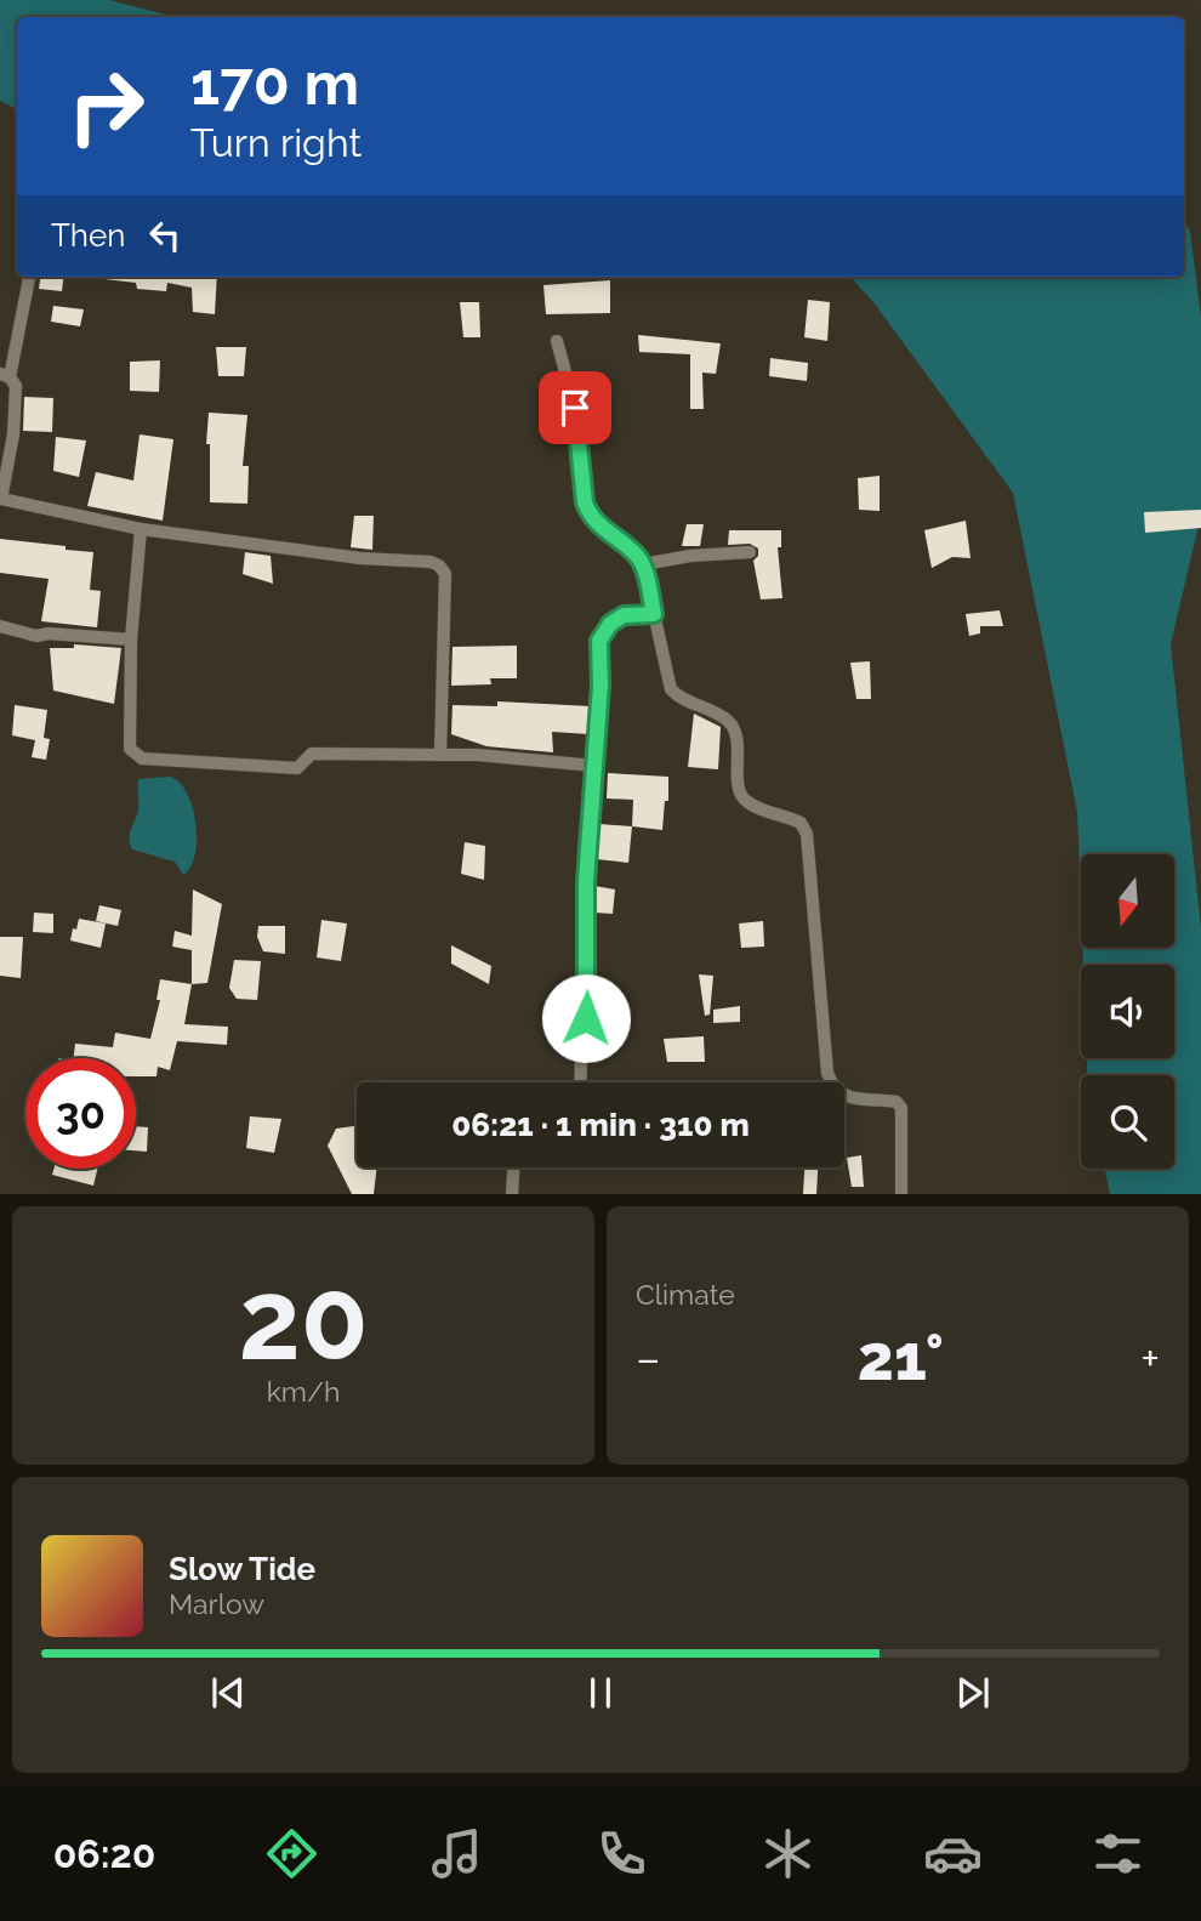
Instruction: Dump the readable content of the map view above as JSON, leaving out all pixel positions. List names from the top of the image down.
{
  "north": "bottom",
  "page": {
    "turn": ["170 m", "Turn right"],
    "then": "Then",
    "limit": "30",
    "trip": "06:21 · 1 min · 310 m",
    "tile": [
      ["20", "km/h"],
      "Climate"
    ],
    "heat": ["−", "21°", "+"],
    "song": ["Slow Tide", "Marlow"],
    "tabs": "06:20"
  }
}
